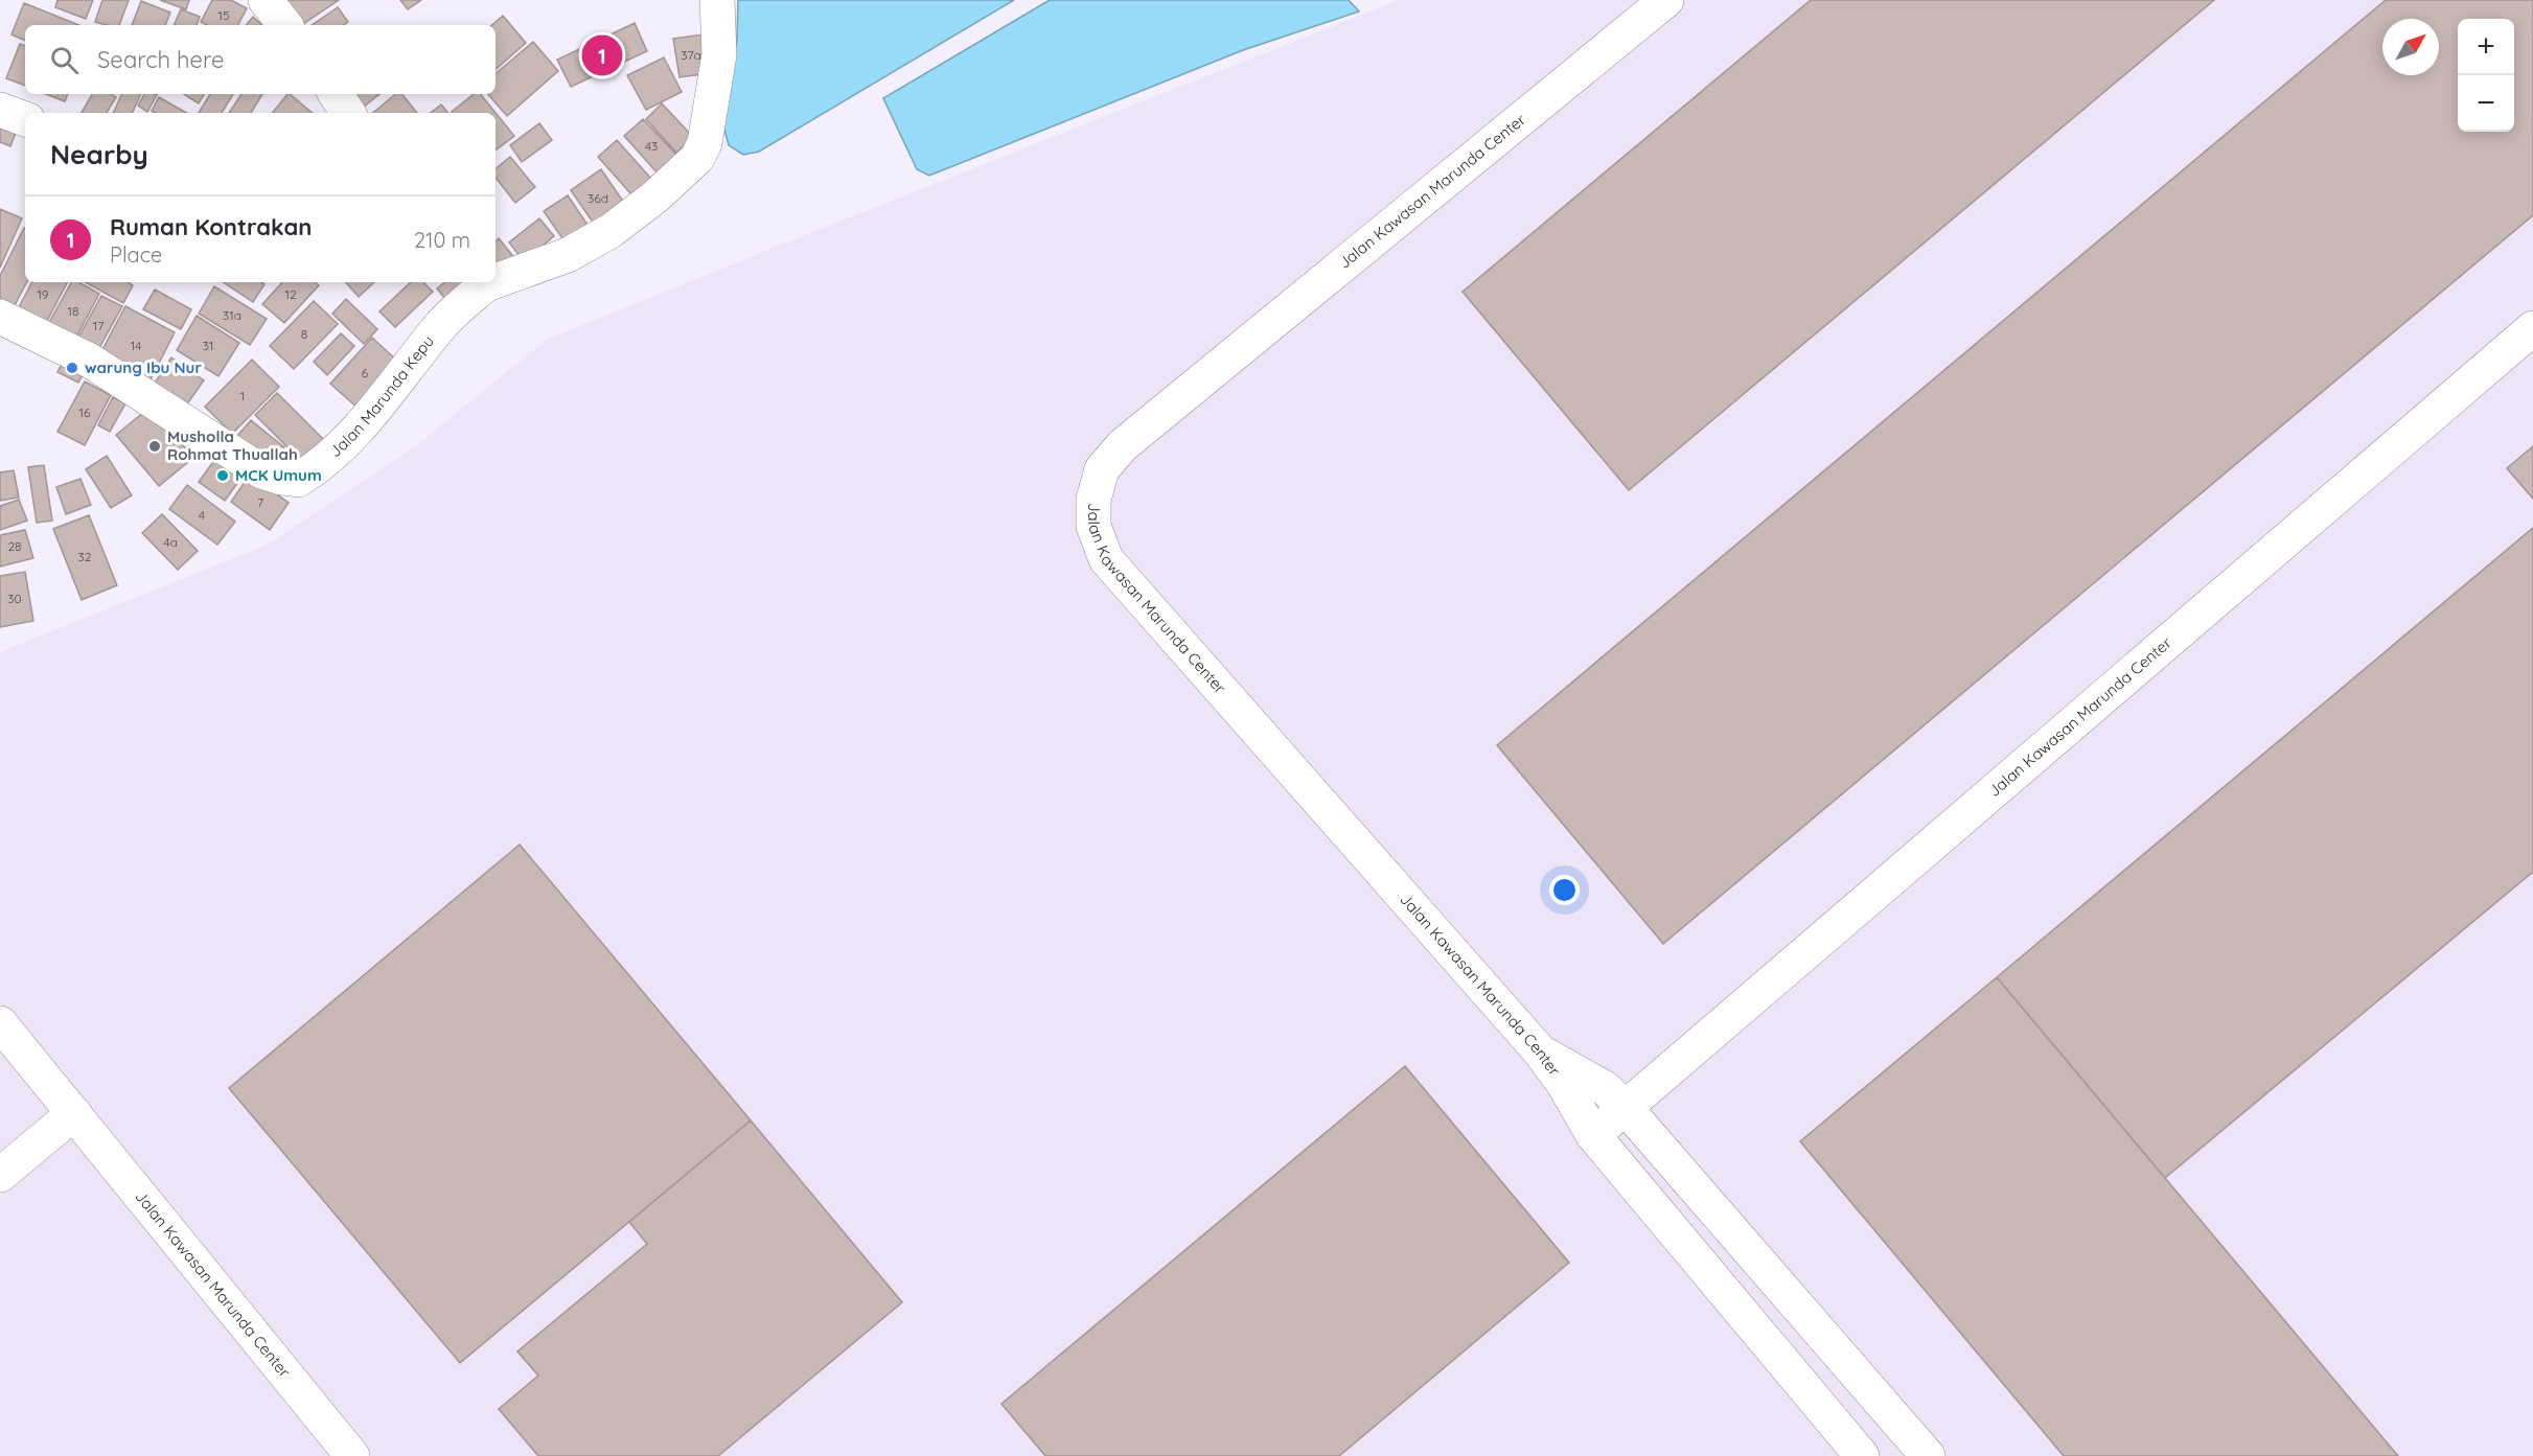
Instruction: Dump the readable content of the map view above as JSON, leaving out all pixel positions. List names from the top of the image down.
{
  "streets": {
    "street": ["Jalan Kawasan Marunda Center", "Jalan Marunda Kepu"]
  },
  "places": ["warung Ibu Nur", "Musholla Rohmat Thuallah", "MCK Umum"],
  "house_numbers": [
    "15",
    "37a",
    "43",
    "36d",
    "19",
    "12",
    "18",
    "31a",
    "17",
    "8",
    "14",
    "31",
    "6",
    "1",
    "16",
    "7",
    "4",
    "4a",
    "28",
    "32",
    "30"
  ],
  "north": "top right",
  "page": {
    "map_buttons": ["+", "−"],
    "search": "Search here",
    "pins": "1",
    "heading": "Nearby",
    "list": [
      {
        "mark": "1",
        "name": "Ruman Kontrakan",
        "note": "Place",
        "value": "210 m"
      }
    ]
  }
}
